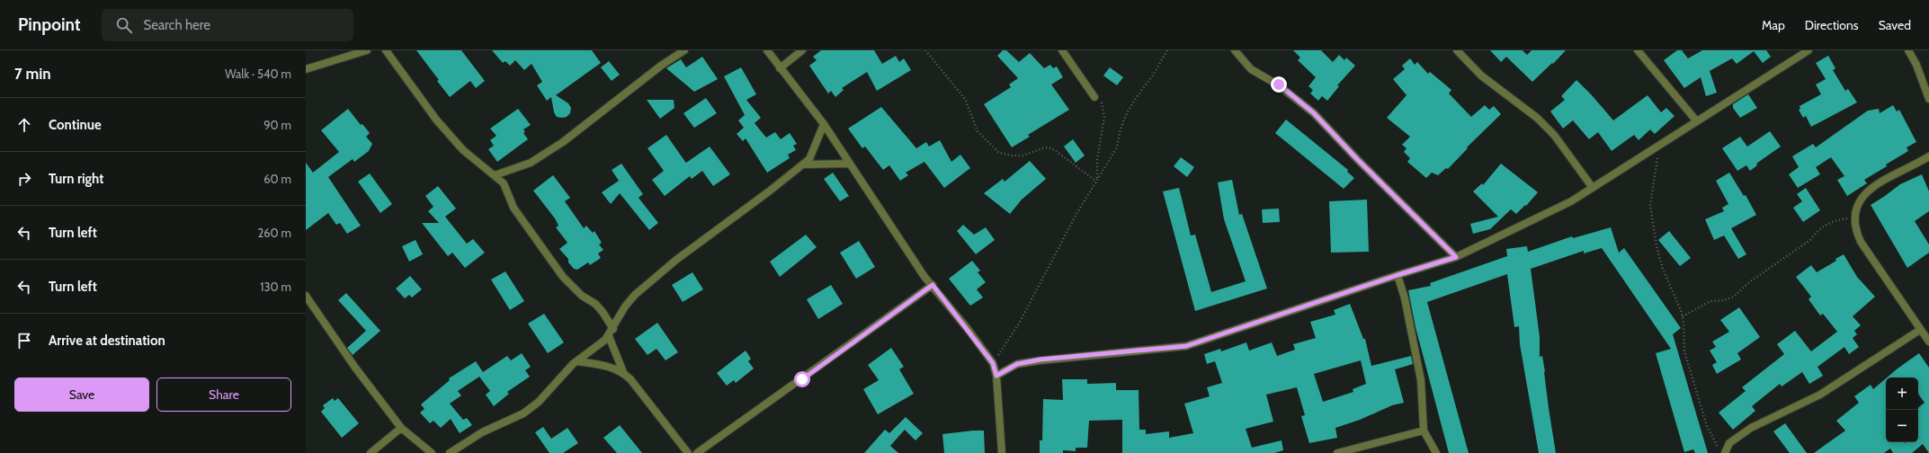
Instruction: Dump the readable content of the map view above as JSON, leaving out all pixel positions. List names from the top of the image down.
{
  "page": {
    "header": "Pinpoint",
    "search": "Search here",
    "nav": ["Map", "Directions", "Saved"],
    "heading": ["7 min", "Walk · 540 m"],
    "list": [
      ["Continue", "90 m"],
      ["Turn right", "60 m"],
      ["Turn left", "260 m"],
      ["Turn left", "130 m"],
      "Arrive at destination"
    ],
    "buttons": ["Save", "Share"],
    "map_buttons": ["+", "−"]
  }
}
